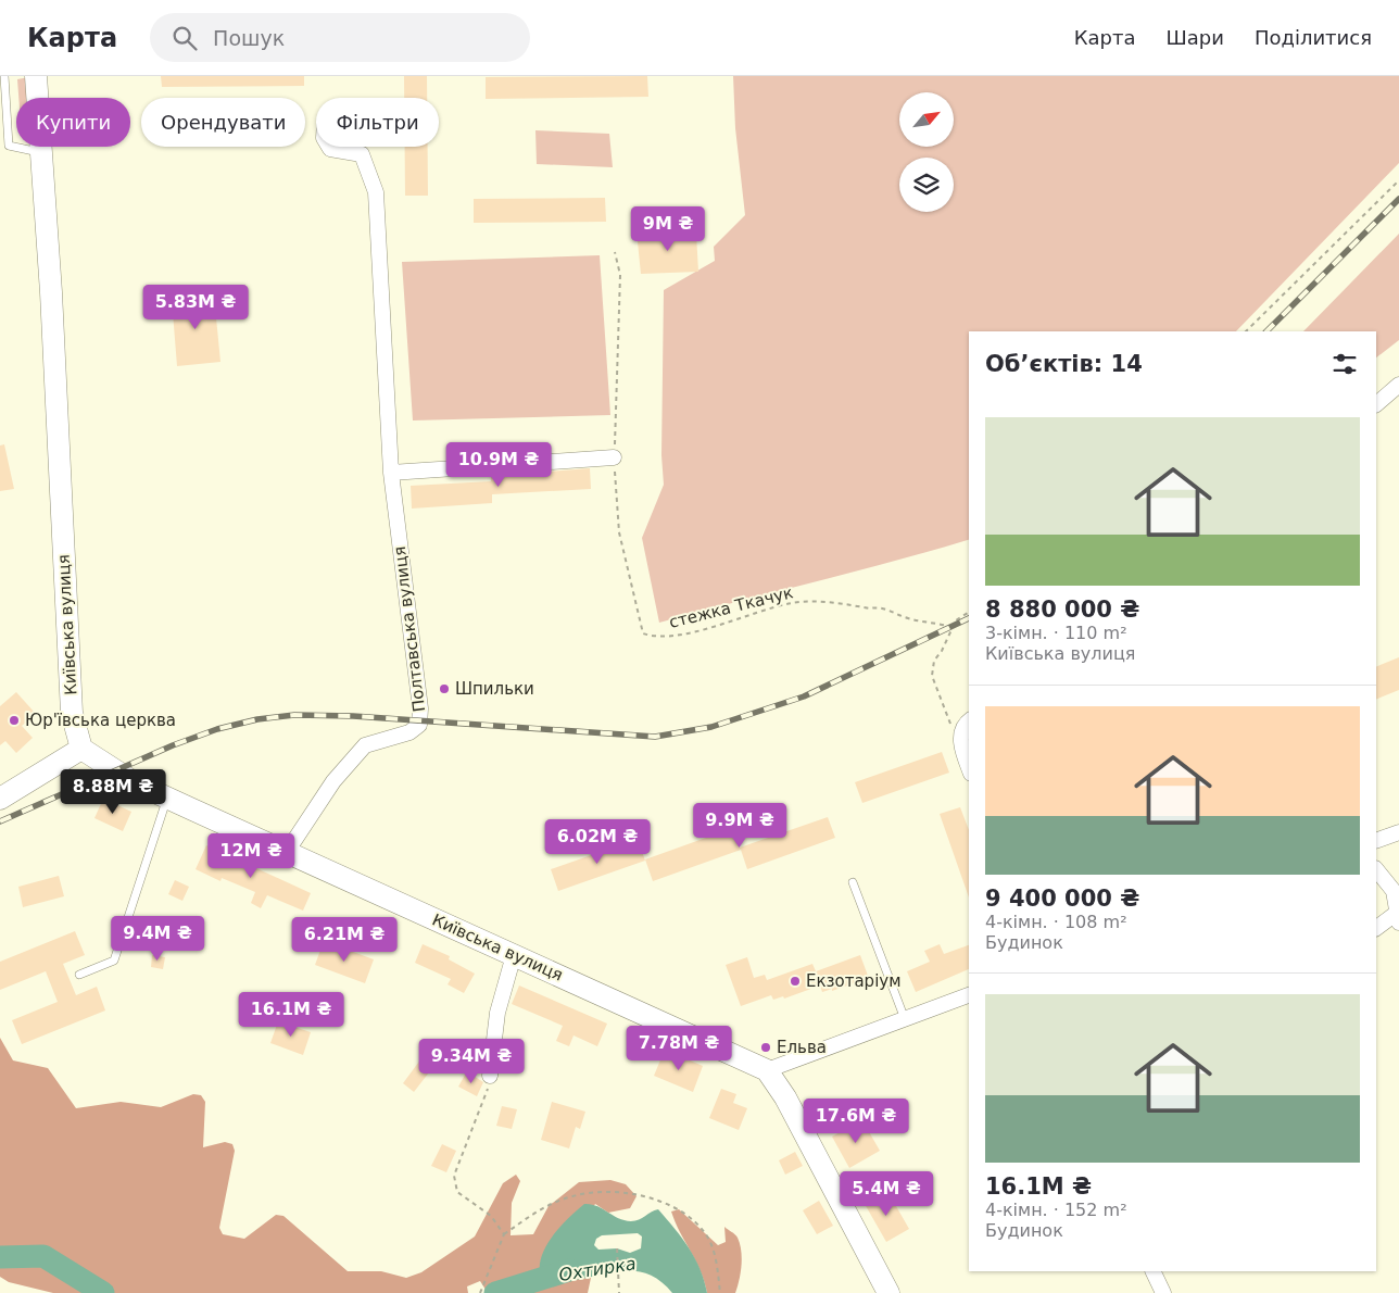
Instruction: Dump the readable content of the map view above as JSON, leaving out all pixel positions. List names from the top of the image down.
{
  "streets": {
    "main road": ["Київська вулиця"],
    "street": ["Полтавська вулиця"],
    "path": ["стежка Ткачук"]
  },
  "crossings": [
    ["Київська вулиця", "Полтавська вулиця"]
  ],
  "water": ["Охтирка"],
  "places": [
    "Шпильки",
    "Юр'ївська церква",
    "Екзотаріум",
    "Ельва"
  ],
  "north": "top right",
  "page": {
    "header": "Карта",
    "search": "Пошук",
    "nav": ["Карта", "Шари", "Поділитися"],
    "chip": ["Купити", "Орендувати", "Фільтри"],
    "price": [
      "9M ₴",
      "5.83M ₴",
      "10.9M ₴",
      "8.88M ₴",
      "9.9M ₴",
      "6.02M ₴",
      "12M ₴",
      "9.4M ₴",
      "6.21M ₴",
      "16.1M ₴",
      "7.78M ₴",
      "9.34M ₴",
      "17.6M ₴",
      "5.4M ₴"
    ],
    "heading": "Об’єктів: 14",
    "list": [
      {
        "name": "8 880 000 ₴",
        "note": "3-кімн. · 110 m² · Київська вулиця"
      },
      {
        "name": "9 400 000 ₴",
        "note": "4-кімн. · 108 m² · Будинок"
      },
      {
        "name": "16.1M ₴",
        "note": "4-кімн. · 152 m² · Будинок"
      }
    ]
  }
}
